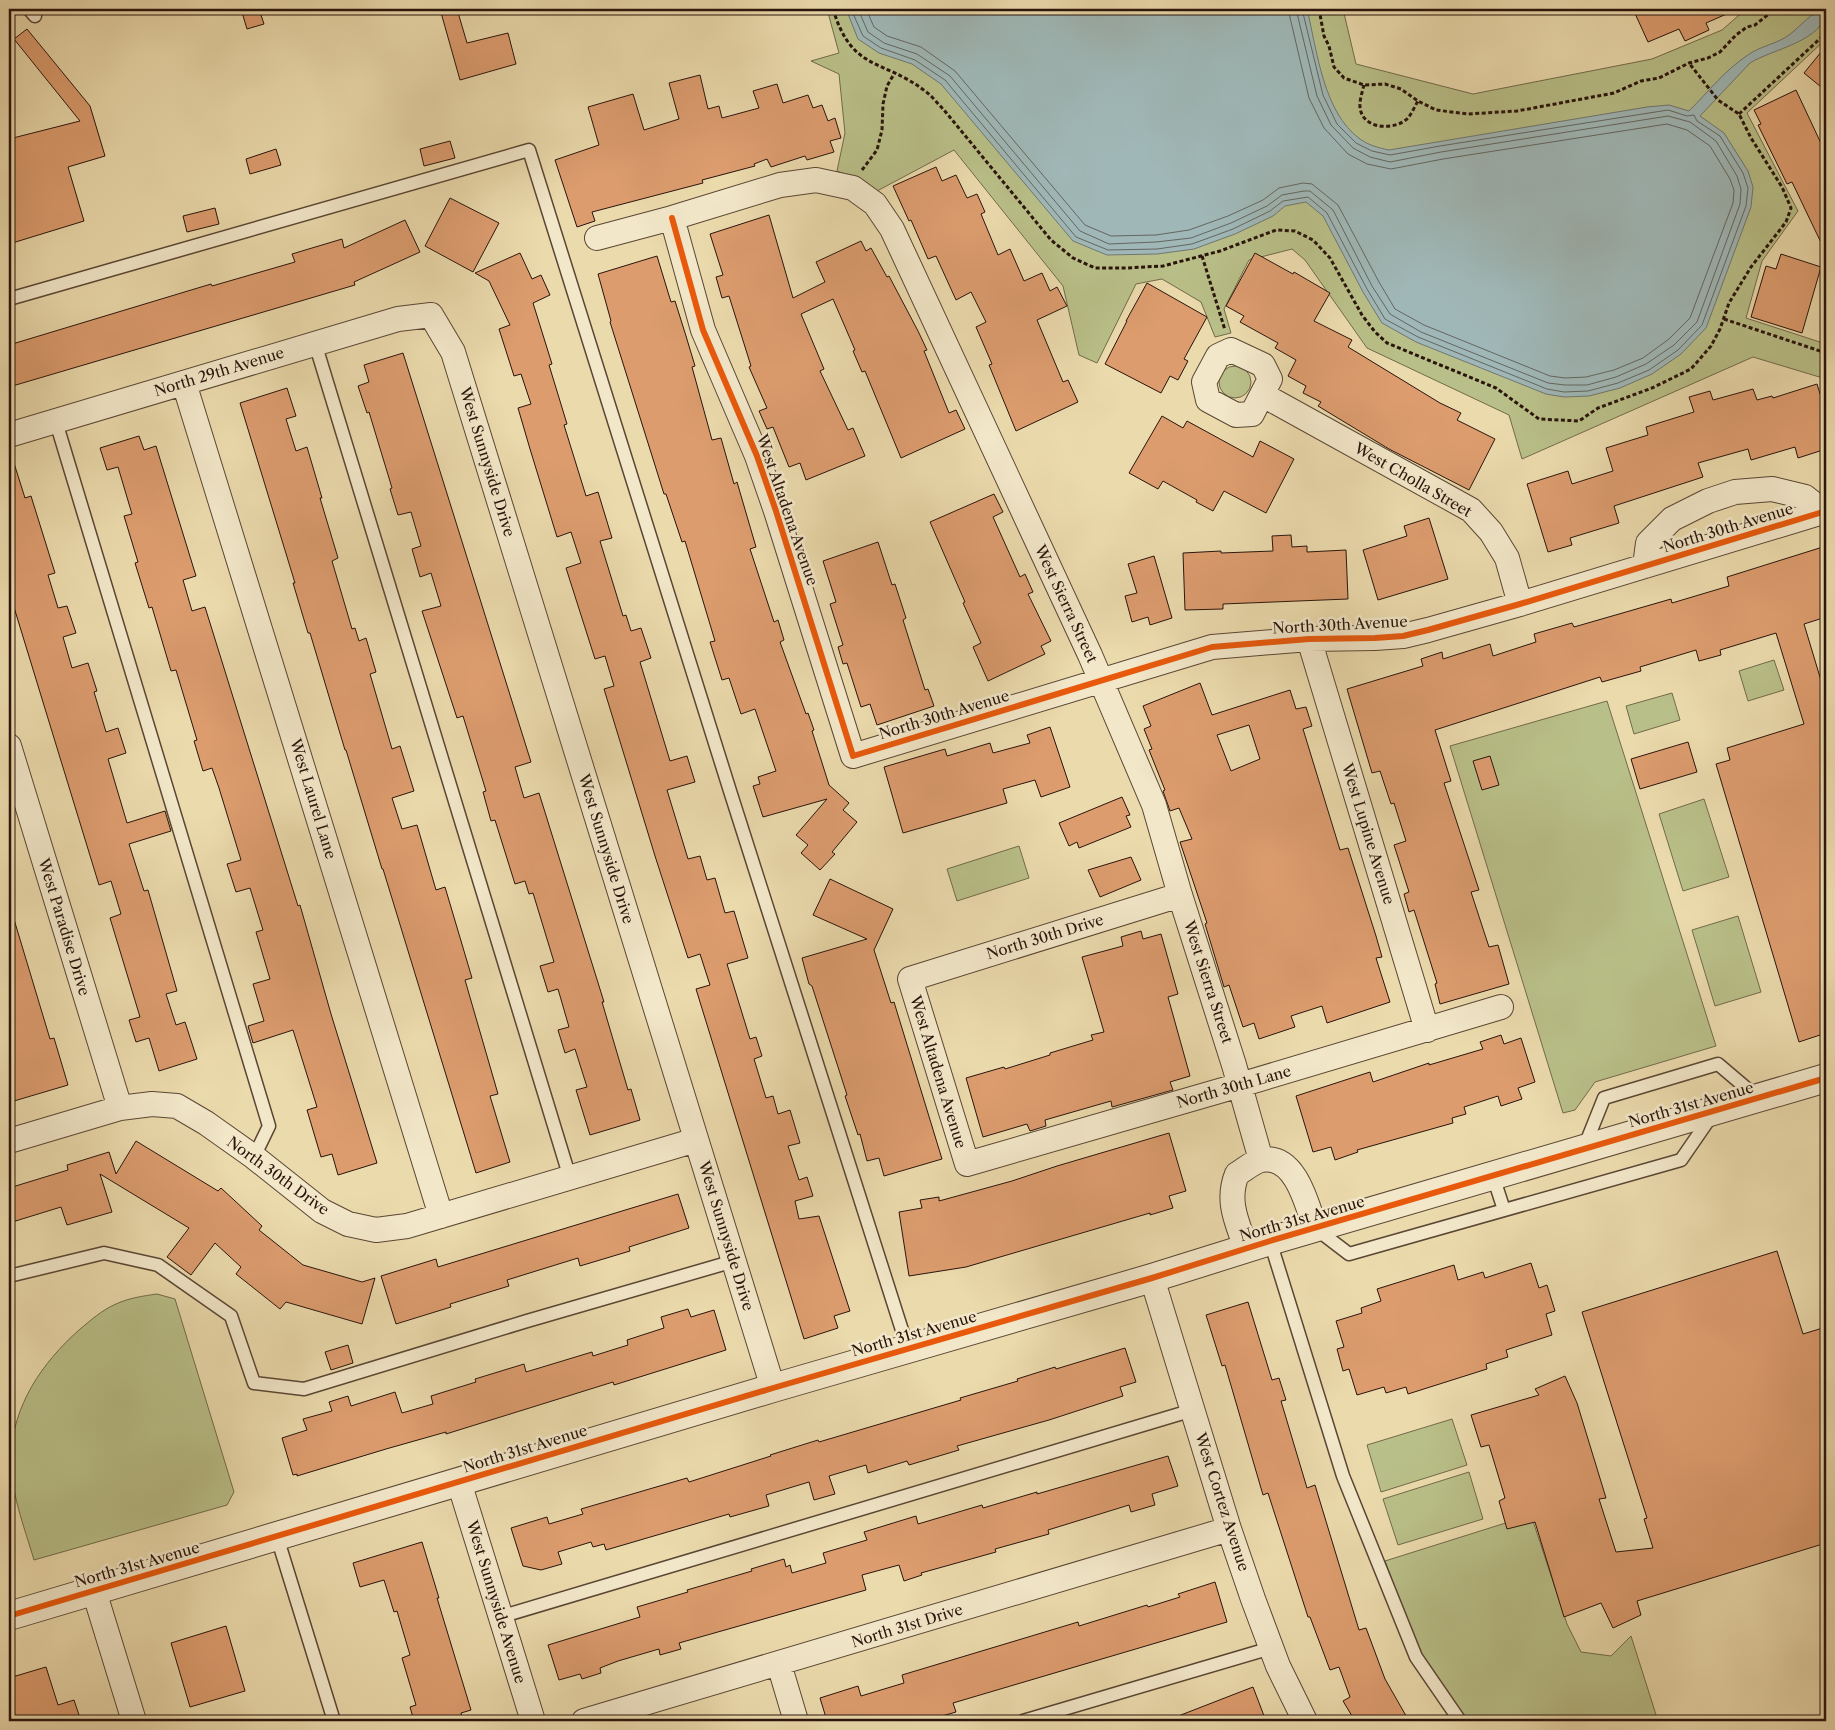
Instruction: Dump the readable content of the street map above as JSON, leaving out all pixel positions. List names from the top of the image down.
{
  "streets": {
    "street": [
      "North 29th Avenue",
      "West Sunnyside Drive",
      "West Cholla Street",
      "West Altadena Avenue",
      "North 30th Avenue",
      "West Sierra Street",
      "West Laurel Lane",
      "West Lupine Avenue",
      "West Paradise Drive",
      "North 30th Drive",
      "North 30th Lane",
      "North 31st Avenue",
      "West Cortez Avenue",
      "West Sunnyside Avenue",
      "North 31st Drive"
    ]
  },
  "crossings": [
    ["North 29th Avenue", "West Sunnyside Drive"],
    ["North 29th Avenue", "West Laurel Lane"],
    ["West Sunnyside Drive", "North 30th Drive"],
    ["West Sunnyside Drive", "North 31st Avenue"],
    ["West Cholla Street", "North 30th Avenue"],
    ["West Altadena Avenue", "North 30th Avenue"],
    ["West Altadena Avenue", "North 30th Drive"],
    ["West Altadena Avenue", "North 30th Lane"],
    ["North 30th Avenue", "West Sierra Street"],
    ["North 30th Avenue", "West Lupine Avenue"],
    ["West Sierra Street", "North 30th Drive"],
    ["West Sierra Street", "North 30th Lane"],
    ["West Sierra Street", "North 31st Avenue"],
    ["West Laurel Lane", "North 30th Drive"],
    ["West Lupine Avenue", "North 30th Lane"],
    ["West Paradise Drive", "North 30th Drive"],
    ["North 31st Avenue", "West Cortez Avenue"],
    ["North 31st Avenue", "West Sunnyside Avenue"],
    ["West Cortez Avenue", "North 31st Drive"]
  ]
}
